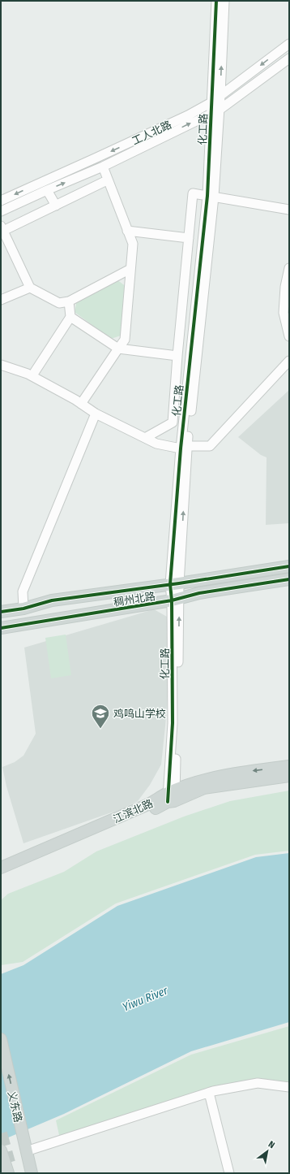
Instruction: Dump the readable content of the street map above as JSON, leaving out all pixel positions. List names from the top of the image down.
{
  "streets": {
    "main road": ["稠州北路", "江滨北路", "义东路"],
    "street": ["化工路", "工人北路"]
  },
  "crossings": [
    ["化工路", "工人北路"],
    ["化工路", "稠州北路"],
    ["化工路", "江滨北路"]
  ],
  "one_way": ["义东路"],
  "water": ["Yiwu River"],
  "places": {
    "school or university": ["鸡鸣山学校"]
  },
  "north": "top right"
}
